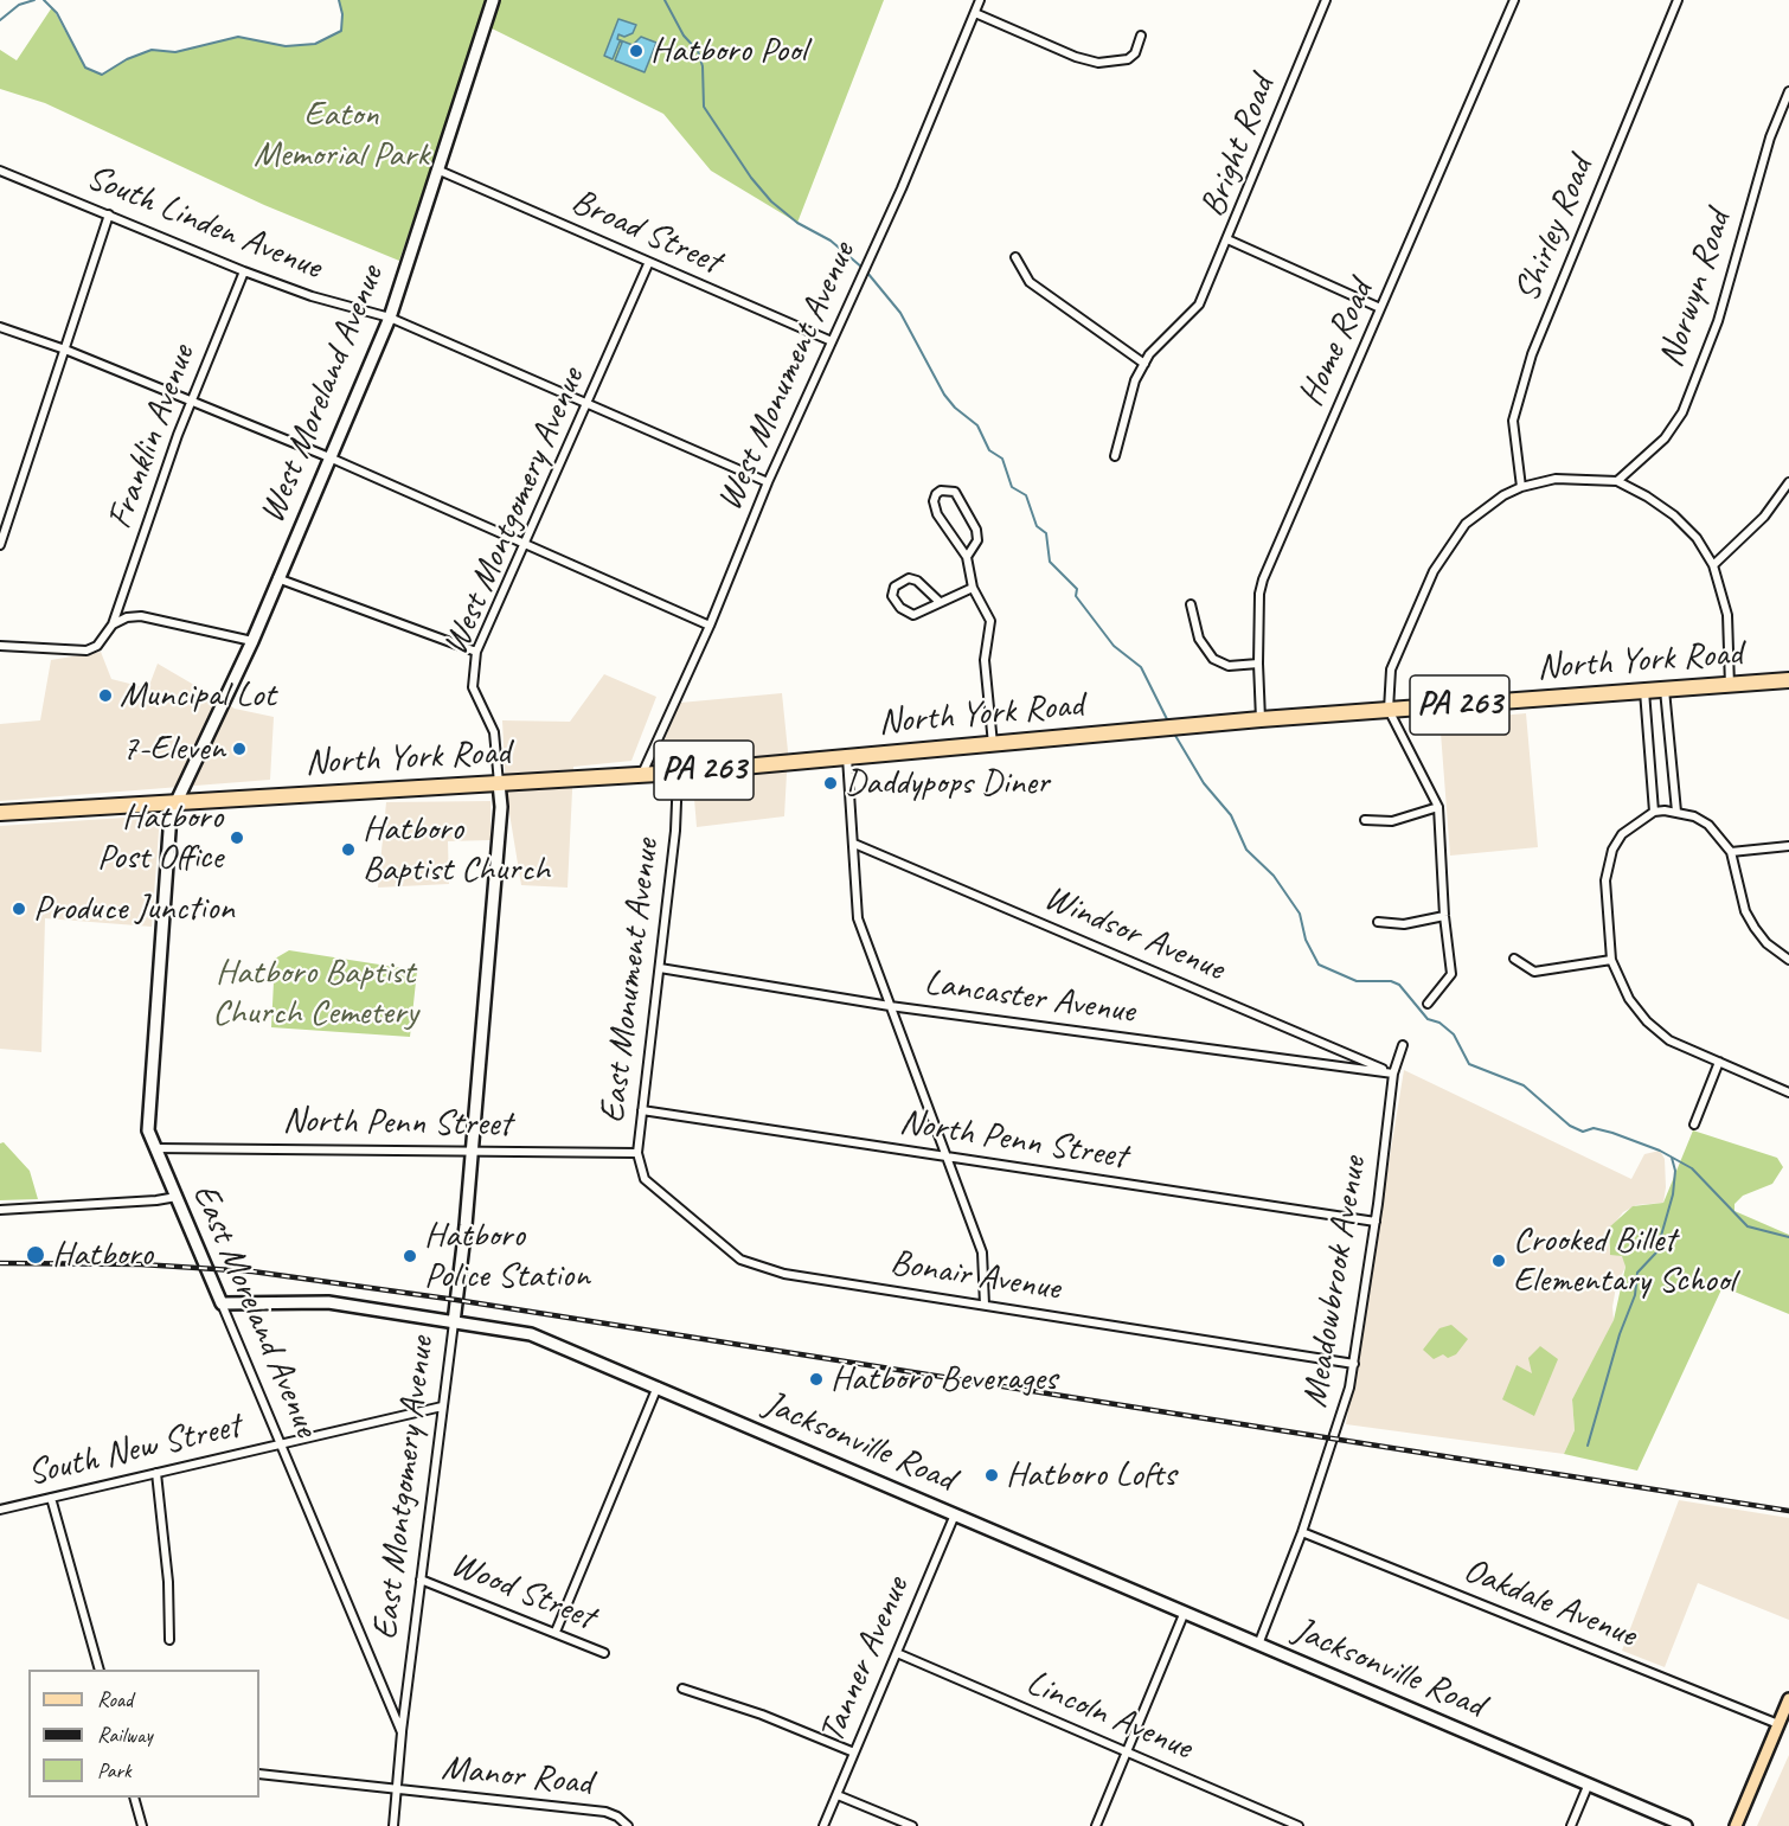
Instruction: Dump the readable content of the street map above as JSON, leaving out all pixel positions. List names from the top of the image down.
{
  "streets": {
    "highway": ["North York Road", "PA 263"],
    "main road": [
      "West Moreland Avenue",
      "East Moreland Avenue",
      "Jacksonville Road",
      "East Montgomery Avenue"
    ],
    "street": [
      "Bright Road",
      "South Linden Avenue",
      "Shirley Road",
      "Broad Street",
      "Norwyn Road",
      "Home Road",
      "West Monument Avenue",
      "Franklin Avenue",
      "West Montgomery Avenue",
      "Windsor Avenue",
      "East Monument Avenue",
      "Lancaster Avenue",
      "North Penn Street",
      "Bonair Avenue",
      "Meadowbrook Avenue",
      "South New Street",
      "Wood Street",
      "Oakdale Avenue",
      "Tanner Avenue",
      "Lincoln Avenue",
      "Manor Road"
    ]
  },
  "crossings": [
    ["Bright Road", "Home Road"],
    ["South Linden Avenue", "West Monument Avenue"],
    ["South Linden Avenue", "West Moreland Avenue"],
    ["South Linden Avenue", "Franklin Avenue"],
    ["South Linden Avenue", "West Montgomery Avenue"],
    ["Broad Street", "West Monument Avenue"],
    ["Broad Street", "West Moreland Avenue"],
    ["Broad Street", "West Montgomery Avenue"],
    ["Home Road", "North York Road"],
    ["West Monument Avenue", "North York Road"],
    ["West Moreland Avenue", "North York Road"],
    ["West Moreland Avenue", "PA 263"],
    ["West Moreland Avenue", "East Moreland Avenue"],
    ["West Montgomery Avenue", "North York Road"],
    ["West Montgomery Avenue", "East Montgomery Avenue"],
    ["North York Road", "PA 263"],
    ["North York Road", "East Monument Avenue"],
    ["North York Road", "East Moreland Avenue"],
    ["North York Road", "East Montgomery Avenue"],
    ["PA 263", "East Moreland Avenue"],
    ["Windsor Avenue", "Lancaster Avenue"],
    ["Windsor Avenue", "Meadowbrook Avenue"],
    ["East Monument Avenue", "Lancaster Avenue"],
    ["East Monument Avenue", "North Penn Street"],
    ["East Monument Avenue", "Bonair Avenue"],
    ["Lancaster Avenue", "Meadowbrook Avenue"],
    ["North Penn Street", "Bonair Avenue"],
    ["North Penn Street", "Meadowbrook Avenue"],
    ["North Penn Street", "East Moreland Avenue"],
    ["North Penn Street", "East Montgomery Avenue"],
    ["Bonair Avenue", "Meadowbrook Avenue"],
    ["Meadowbrook Avenue", "Jacksonville Road"],
    ["Meadowbrook Avenue", "Oakdale Avenue"],
    ["East Moreland Avenue", "Jacksonville Road"],
    ["East Moreland Avenue", "South New Street"],
    ["East Moreland Avenue", "East Montgomery Avenue"],
    ["East Moreland Avenue", "Manor Road"],
    ["Jacksonville Road", "East Montgomery Avenue"],
    ["Jacksonville Road", "Tanner Avenue"],
    ["South New Street", "East Montgomery Avenue"],
    ["East Montgomery Avenue", "Wood Street"],
    ["Tanner Avenue", "Lincoln Avenue"]
  ],
  "parks": ["Eaton Memorial Park", "Hatboro Baptist Church Cemetery"],
  "places": [
    "Hatboro Pool",
    "Muncipal Lot",
    "7-Eleven",
    "Daddypops Diner",
    "Hatboro Post Office",
    "Hatboro Baptist Church",
    "Produce Junction",
    "Hatboro",
    "Hatboro Police Station",
    "Crooked Billet Elementary School",
    "Hatboro Beverages",
    "Hatboro Lofts"
  ],
  "legend": ["Road", "Railway", "Park"]
}
